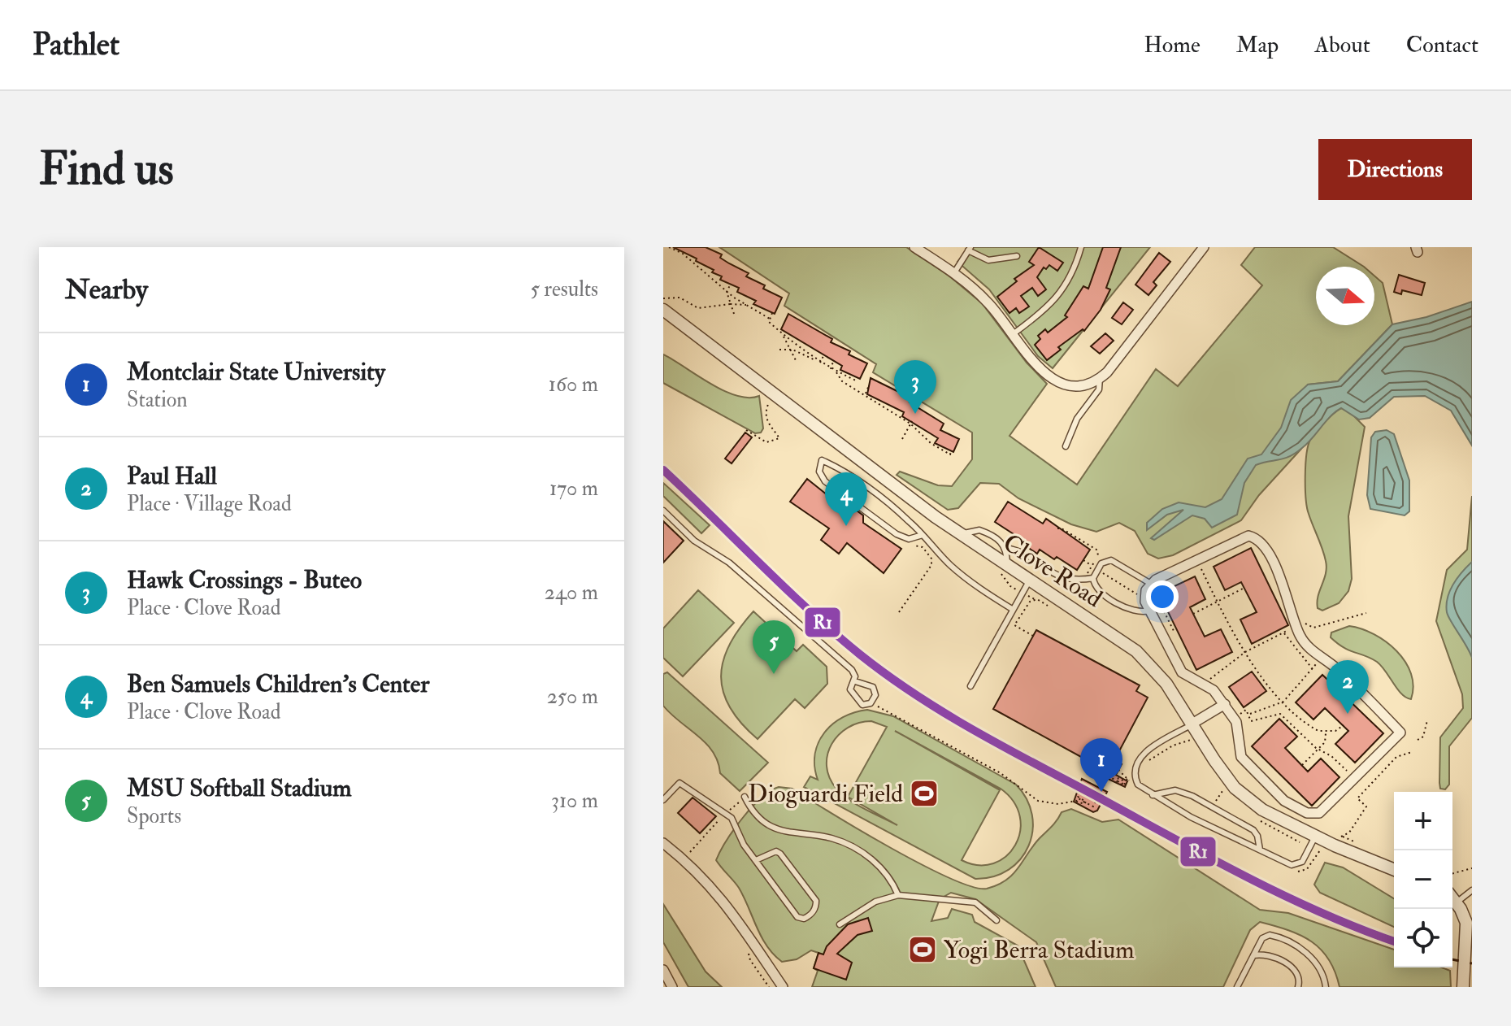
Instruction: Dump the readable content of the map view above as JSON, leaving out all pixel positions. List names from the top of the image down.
{
  "streets": {
    "street": ["Clove Road"]
  },
  "places": {
    "sports": ["Dioguardi Field", "Yogi Berra Stadium"]
  },
  "lines": ["transit line R1"],
  "north": "right",
  "page": {
    "header": "Pathlet",
    "nav": [
      "Home",
      "Map",
      "About",
      "Contact"
    ],
    "buttons": "Directions",
    "title": "Find us",
    "heading": ["Nearby", "5 results"],
    "list": [
      {
        "mark": "1",
        "name": "Montclair State University",
        "note": "Station",
        "value": "160 m"
      },
      {
        "mark": "2",
        "name": "Paul Hall",
        "note": "Place · Village Road",
        "value": "170 m"
      },
      {
        "mark": "3",
        "name": "Hawk Crossings - Buteo",
        "note": "Place · Clove Road",
        "value": "240 m"
      },
      {
        "mark": "4",
        "name": "Ben Samuels Children's Center",
        "note": "Place · Clove Road",
        "value": "250 m"
      },
      {
        "mark": "5",
        "name": "MSU Softball Stadium",
        "note": "Sports",
        "value": "310 m"
      }
    ],
    "pins": [
      "3",
      "4",
      "5",
      "2",
      "1"
    ],
    "map_buttons": ["+", "−"]
  }
}
